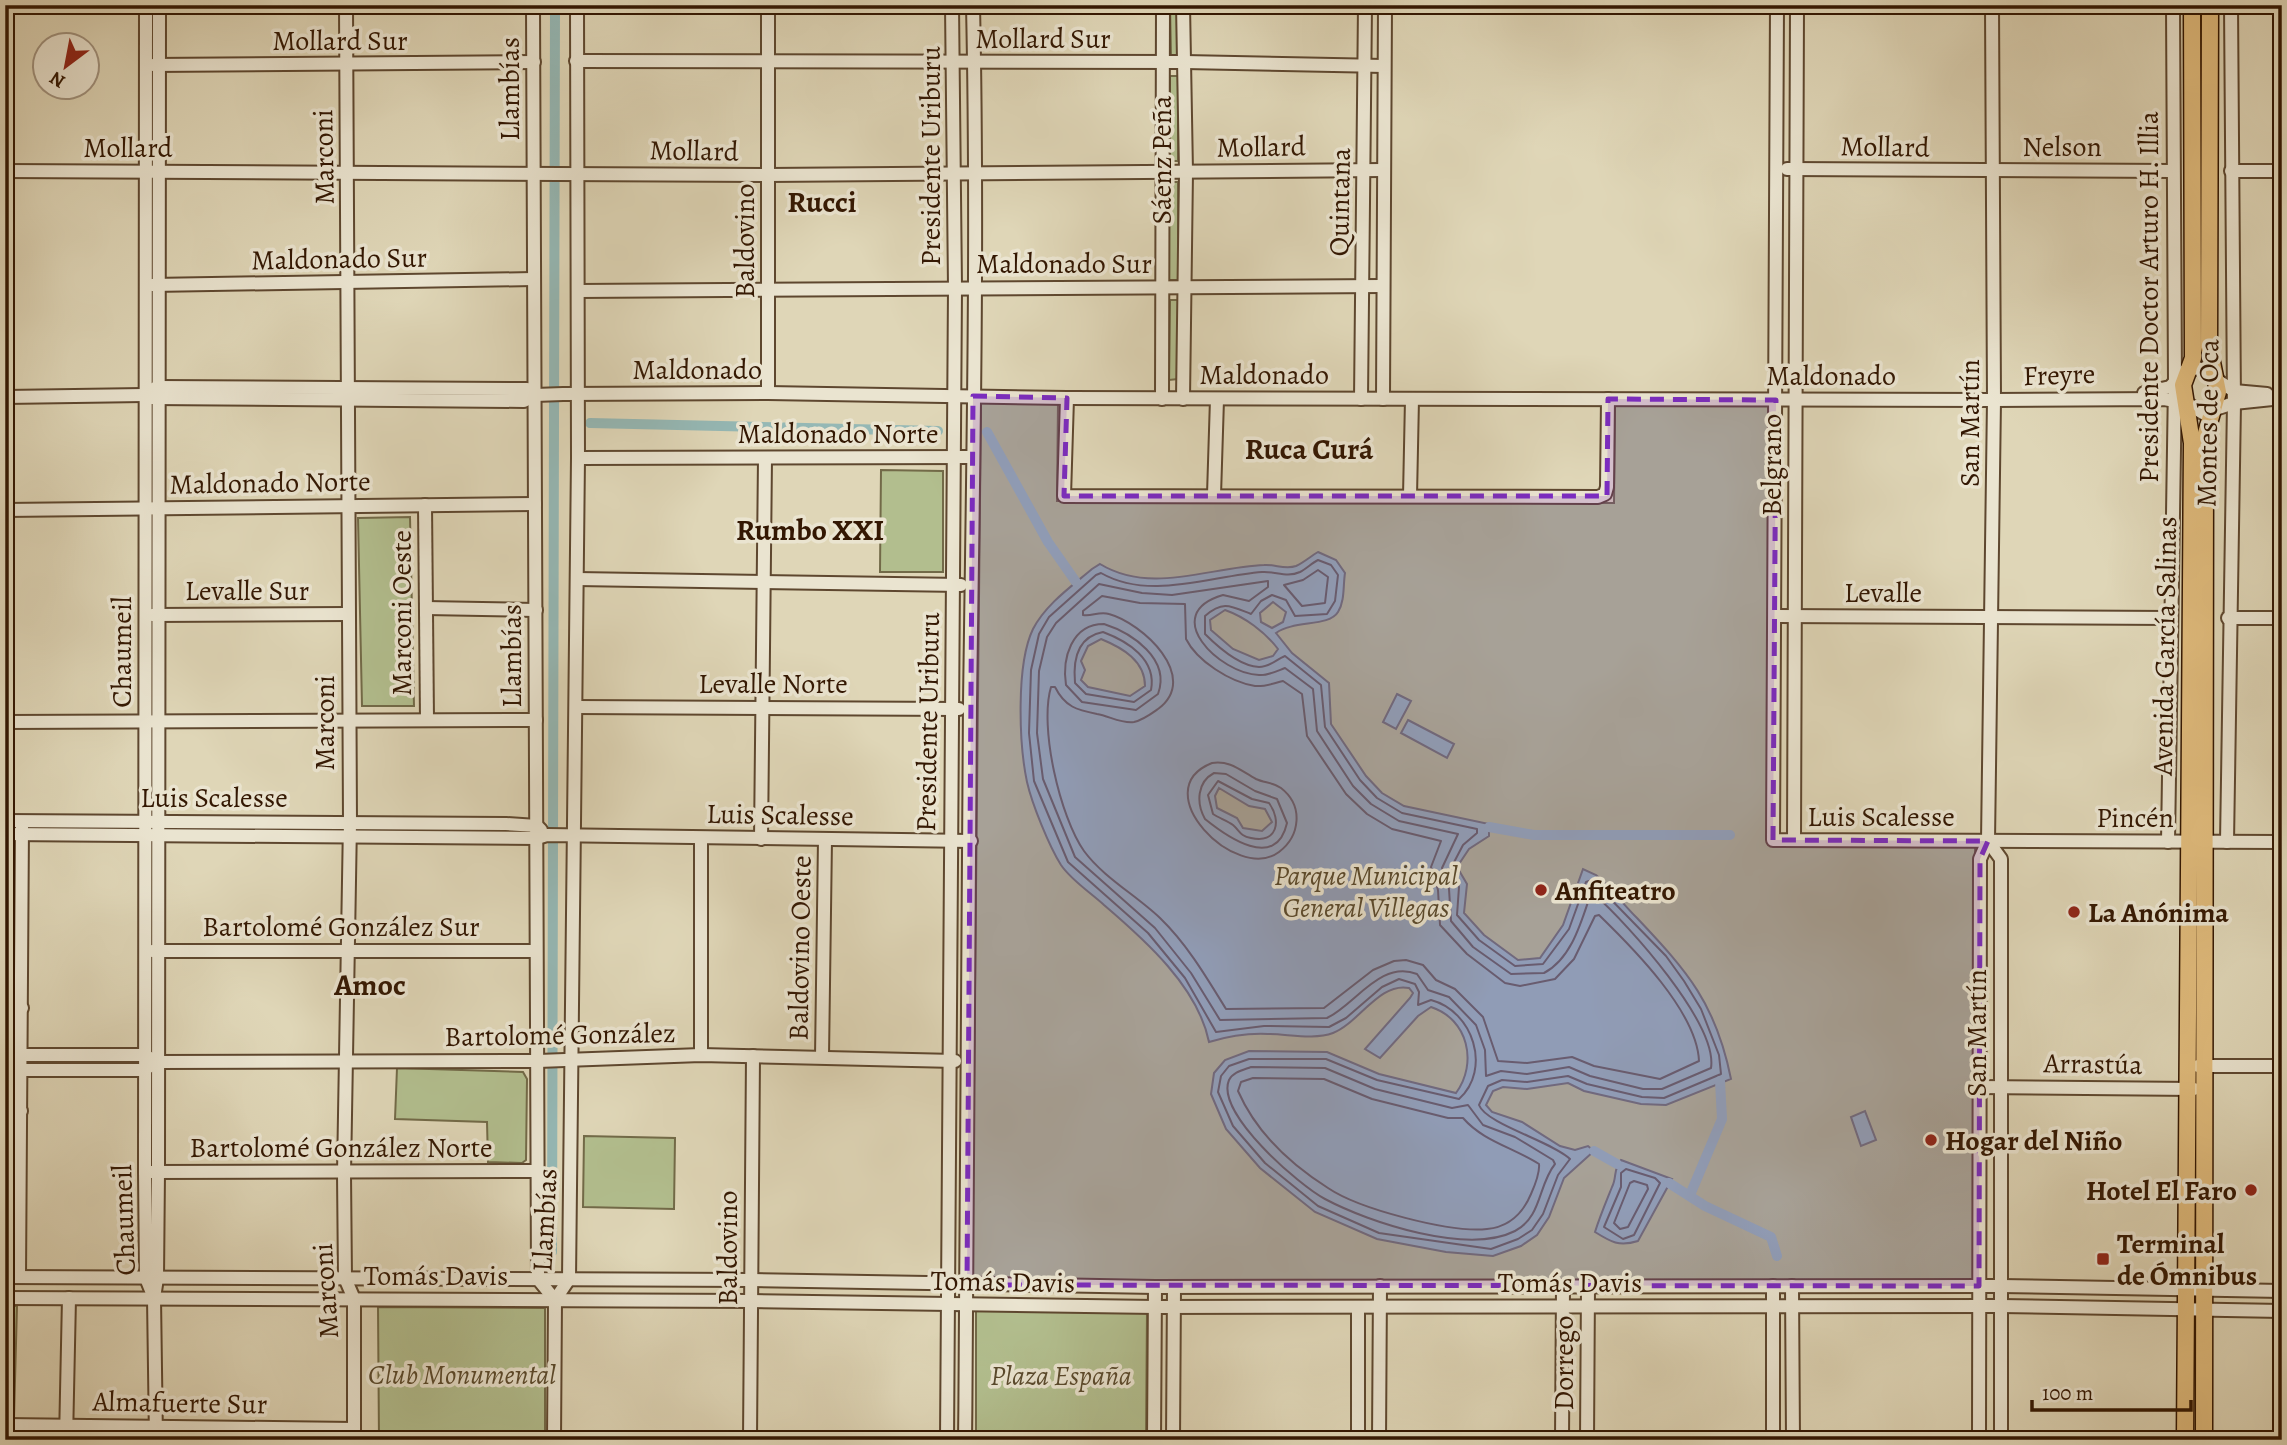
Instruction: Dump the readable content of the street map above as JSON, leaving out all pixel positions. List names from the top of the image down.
{
  "streets": {
    "main road": ["Avenida García Salinas"],
    "street": [
      "Mollard Sur",
      "Llambías",
      "Mollard",
      "Nelson",
      "Presidente Uriburu",
      "Marconi",
      "Sáenz Peña",
      "Quintana",
      "Baldovino",
      "Maldonado Sur",
      "Presidente Doctor Arturo H. Illia",
      "Maldonado",
      "Freyre",
      "San Martín",
      "Montes de Oca",
      "Maldonado Norte",
      "Belgrano",
      "Levalle Sur",
      "Levalle",
      "Marconi Oeste",
      "Chaumeil",
      "Levalle Norte",
      "Luis Scalesse",
      "Pincén",
      "Bartolomé González Sur",
      "Baldovino Oeste",
      "Bartolomé González",
      "Arrastúa",
      "Bartolomé González Norte",
      "Tomás Davis",
      "Dorrego",
      "Almafuerte Sur"
    ]
  },
  "crossings": [
    ["Mollard Sur", "Llambías"],
    ["Mollard Sur", "Presidente Uriburu"],
    ["Mollard Sur", "Marconi"],
    ["Mollard Sur", "Sáenz Peña"],
    ["Mollard Sur", "Quintana"],
    ["Mollard Sur", "Baldovino"],
    ["Mollard Sur", "Chaumeil"],
    ["Llambías", "Mollard"],
    ["Llambías", "Maldonado Sur"],
    ["Llambías", "Maldonado"],
    ["Llambías", "Maldonado Norte"],
    ["Llambías", "Levalle Norte"],
    ["Llambías", "Luis Scalesse"],
    ["Llambías", "Bartolomé González Sur"],
    ["Llambías", "Bartolomé González"],
    ["Llambías", "Bartolomé González Norte"],
    ["Llambías", "Tomás Davis"],
    ["Mollard", "Nelson"],
    ["Mollard", "Presidente Uriburu"],
    ["Mollard", "Marconi"],
    ["Mollard", "Sáenz Peña"],
    ["Mollard", "Quintana"],
    ["Mollard", "Baldovino"],
    ["Mollard", "San Martín"],
    ["Mollard", "Belgrano"],
    ["Mollard", "Chaumeil"],
    ["Nelson", "Presidente Doctor Arturo H. Illia"],
    ["Nelson", "San Martín"],
    ["Presidente Uriburu", "Maldonado Sur"],
    ["Presidente Uriburu", "Maldonado"],
    ["Presidente Uriburu", "Maldonado Norte"],
    ["Presidente Uriburu", "Levalle Norte"],
    ["Presidente Uriburu", "Luis Scalesse"],
    ["Presidente Uriburu", "Bartolomé González"],
    ["Presidente Uriburu", "Tomás Davis"],
    ["Marconi", "Maldonado Sur"],
    ["Marconi", "Maldonado"],
    ["Marconi", "Maldonado Norte"],
    ["Marconi", "Levalle Sur"],
    ["Marconi", "Luis Scalesse"],
    ["Marconi", "Bartolomé González Sur"],
    ["Marconi", "Bartolomé González"],
    ["Marconi", "Bartolomé González Norte"],
    ["Marconi", "Tomás Davis"],
    ["Marconi", "Almafuerte Sur"],
    ["Sáenz Peña", "Maldonado Sur"],
    ["Sáenz Peña", "Maldonado"],
    ["Quintana", "Maldonado Sur"],
    ["Quintana", "Maldonado"],
    ["Baldovino", "Maldonado Sur"],
    ["Baldovino", "Maldonado"],
    ["Baldovino", "Bartolomé González"],
    ["Baldovino", "Tomás Davis"],
    ["Maldonado Sur", "Chaumeil"],
    ["Presidente Doctor Arturo H. Illia", "Freyre"],
    ["Presidente Doctor Arturo H. Illia", "Levalle"],
    ["Presidente Doctor Arturo H. Illia", "Avenida García Salinas"],
    ["Presidente Doctor Arturo H. Illia", "Pincén"],
    ["Maldonado", "Freyre"],
    ["Maldonado", "San Martín"],
    ["Maldonado", "Belgrano"],
    ["Maldonado", "Chaumeil"],
    ["Freyre", "San Martín"],
    ["Freyre", "Avenida García Salinas"],
    ["San Martín", "Levalle"],
    ["San Martín", "Luis Scalesse"],
    ["San Martín", "Pincén"],
    ["San Martín", "Arrastúa"],
    ["San Martín", "Tomás Davis"],
    ["Montes de Oca", "Pincén"],
    ["Maldonado Norte", "Marconi Oeste"],
    ["Maldonado Norte", "Chaumeil"],
    ["Belgrano", "Levalle"],
    ["Belgrano", "Luis Scalesse"],
    ["Levalle Sur", "Chaumeil"],
    ["Avenida García Salinas", "Pincén"],
    ["Avenida García Salinas", "Arrastúa"],
    ["Avenida García Salinas", "Tomás Davis"],
    ["Chaumeil", "Luis Scalesse"],
    ["Chaumeil", "Bartolomé González Sur"],
    ["Chaumeil", "Bartolomé González"],
    ["Chaumeil", "Bartolomé González Norte"],
    ["Chaumeil", "Tomás Davis"],
    ["Chaumeil", "Almafuerte Sur"],
    ["Luis Scalesse", "Pincén"],
    ["Luis Scalesse", "Baldovino Oeste"],
    ["Baldovino Oeste", "Bartolomé González"],
    ["Tomás Davis", "Dorrego"]
  ],
  "districts": [
    "Rucci",
    "Ruca Curá",
    "Rumbo XXI",
    "Amoc"
  ],
  "parks": ["Parque Municipal General Villegas", "Club Monumental", "Plaza España"],
  "places": {
    "other": [
      "Anfiteatro",
      "La Anónima",
      "Hogar del Niño",
      "Hotel El Faro"
    ],
    "transit": ["Terminal de Ómnibus"]
  },
  "scale_bar": "100 m",
  "north": "bottom left"
}
